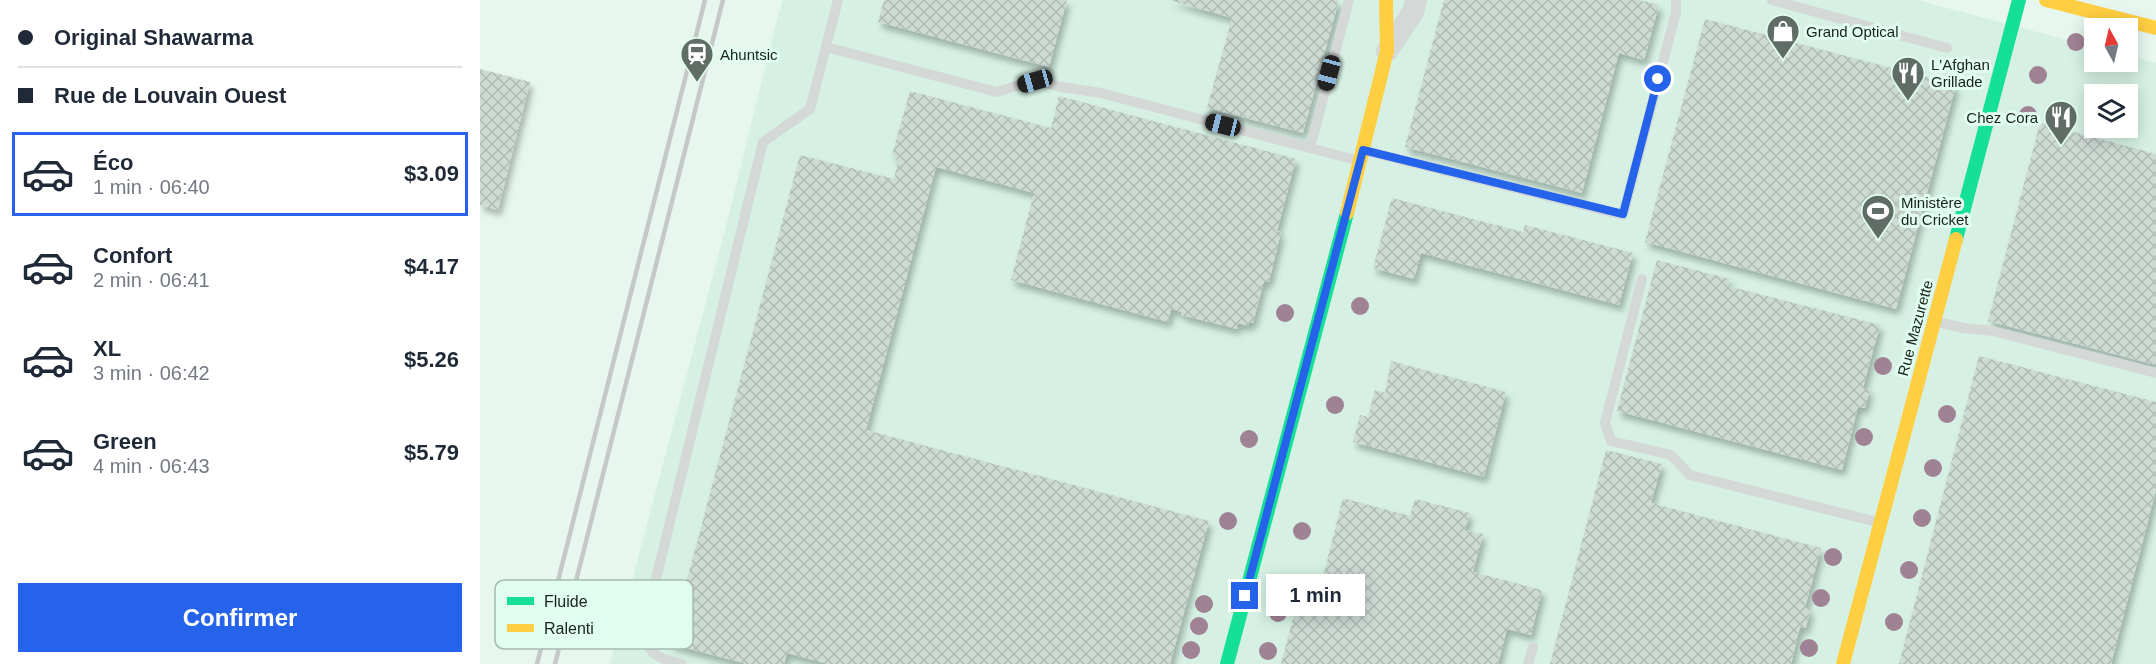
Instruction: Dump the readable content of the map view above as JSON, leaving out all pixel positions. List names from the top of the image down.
{
  "streets": {
    "street": ["Rue Mazurette"]
  },
  "places": {
    "shop": ["Grand Optical"],
    "station": ["Ahuntsic"],
    "restaurant": ["L'Afghan Grillade", "Chez Cora"],
    "sports": ["Ministère du Cricket"]
  },
  "legend": ["Fluide", "Ralenti"],
  "north": "top",
  "page": {
    "banner": ["Original Shawarma", "Rue de Louvain Ouest"],
    "list": [
      {
        "name": "Éco",
        "note": "1 min · 06:40",
        "value": "$3.09"
      },
      {
        "name": "Confort",
        "note": "2 min · 06:41",
        "value": "$4.17"
      },
      {
        "name": "XL",
        "note": "3 min · 06:42",
        "value": "$5.26"
      },
      {
        "name": "Green",
        "note": "4 min · 06:43",
        "value": "$5.79"
      }
    ],
    "buttons": "Confirmer",
    "bubble": "1 min"
  }
}
